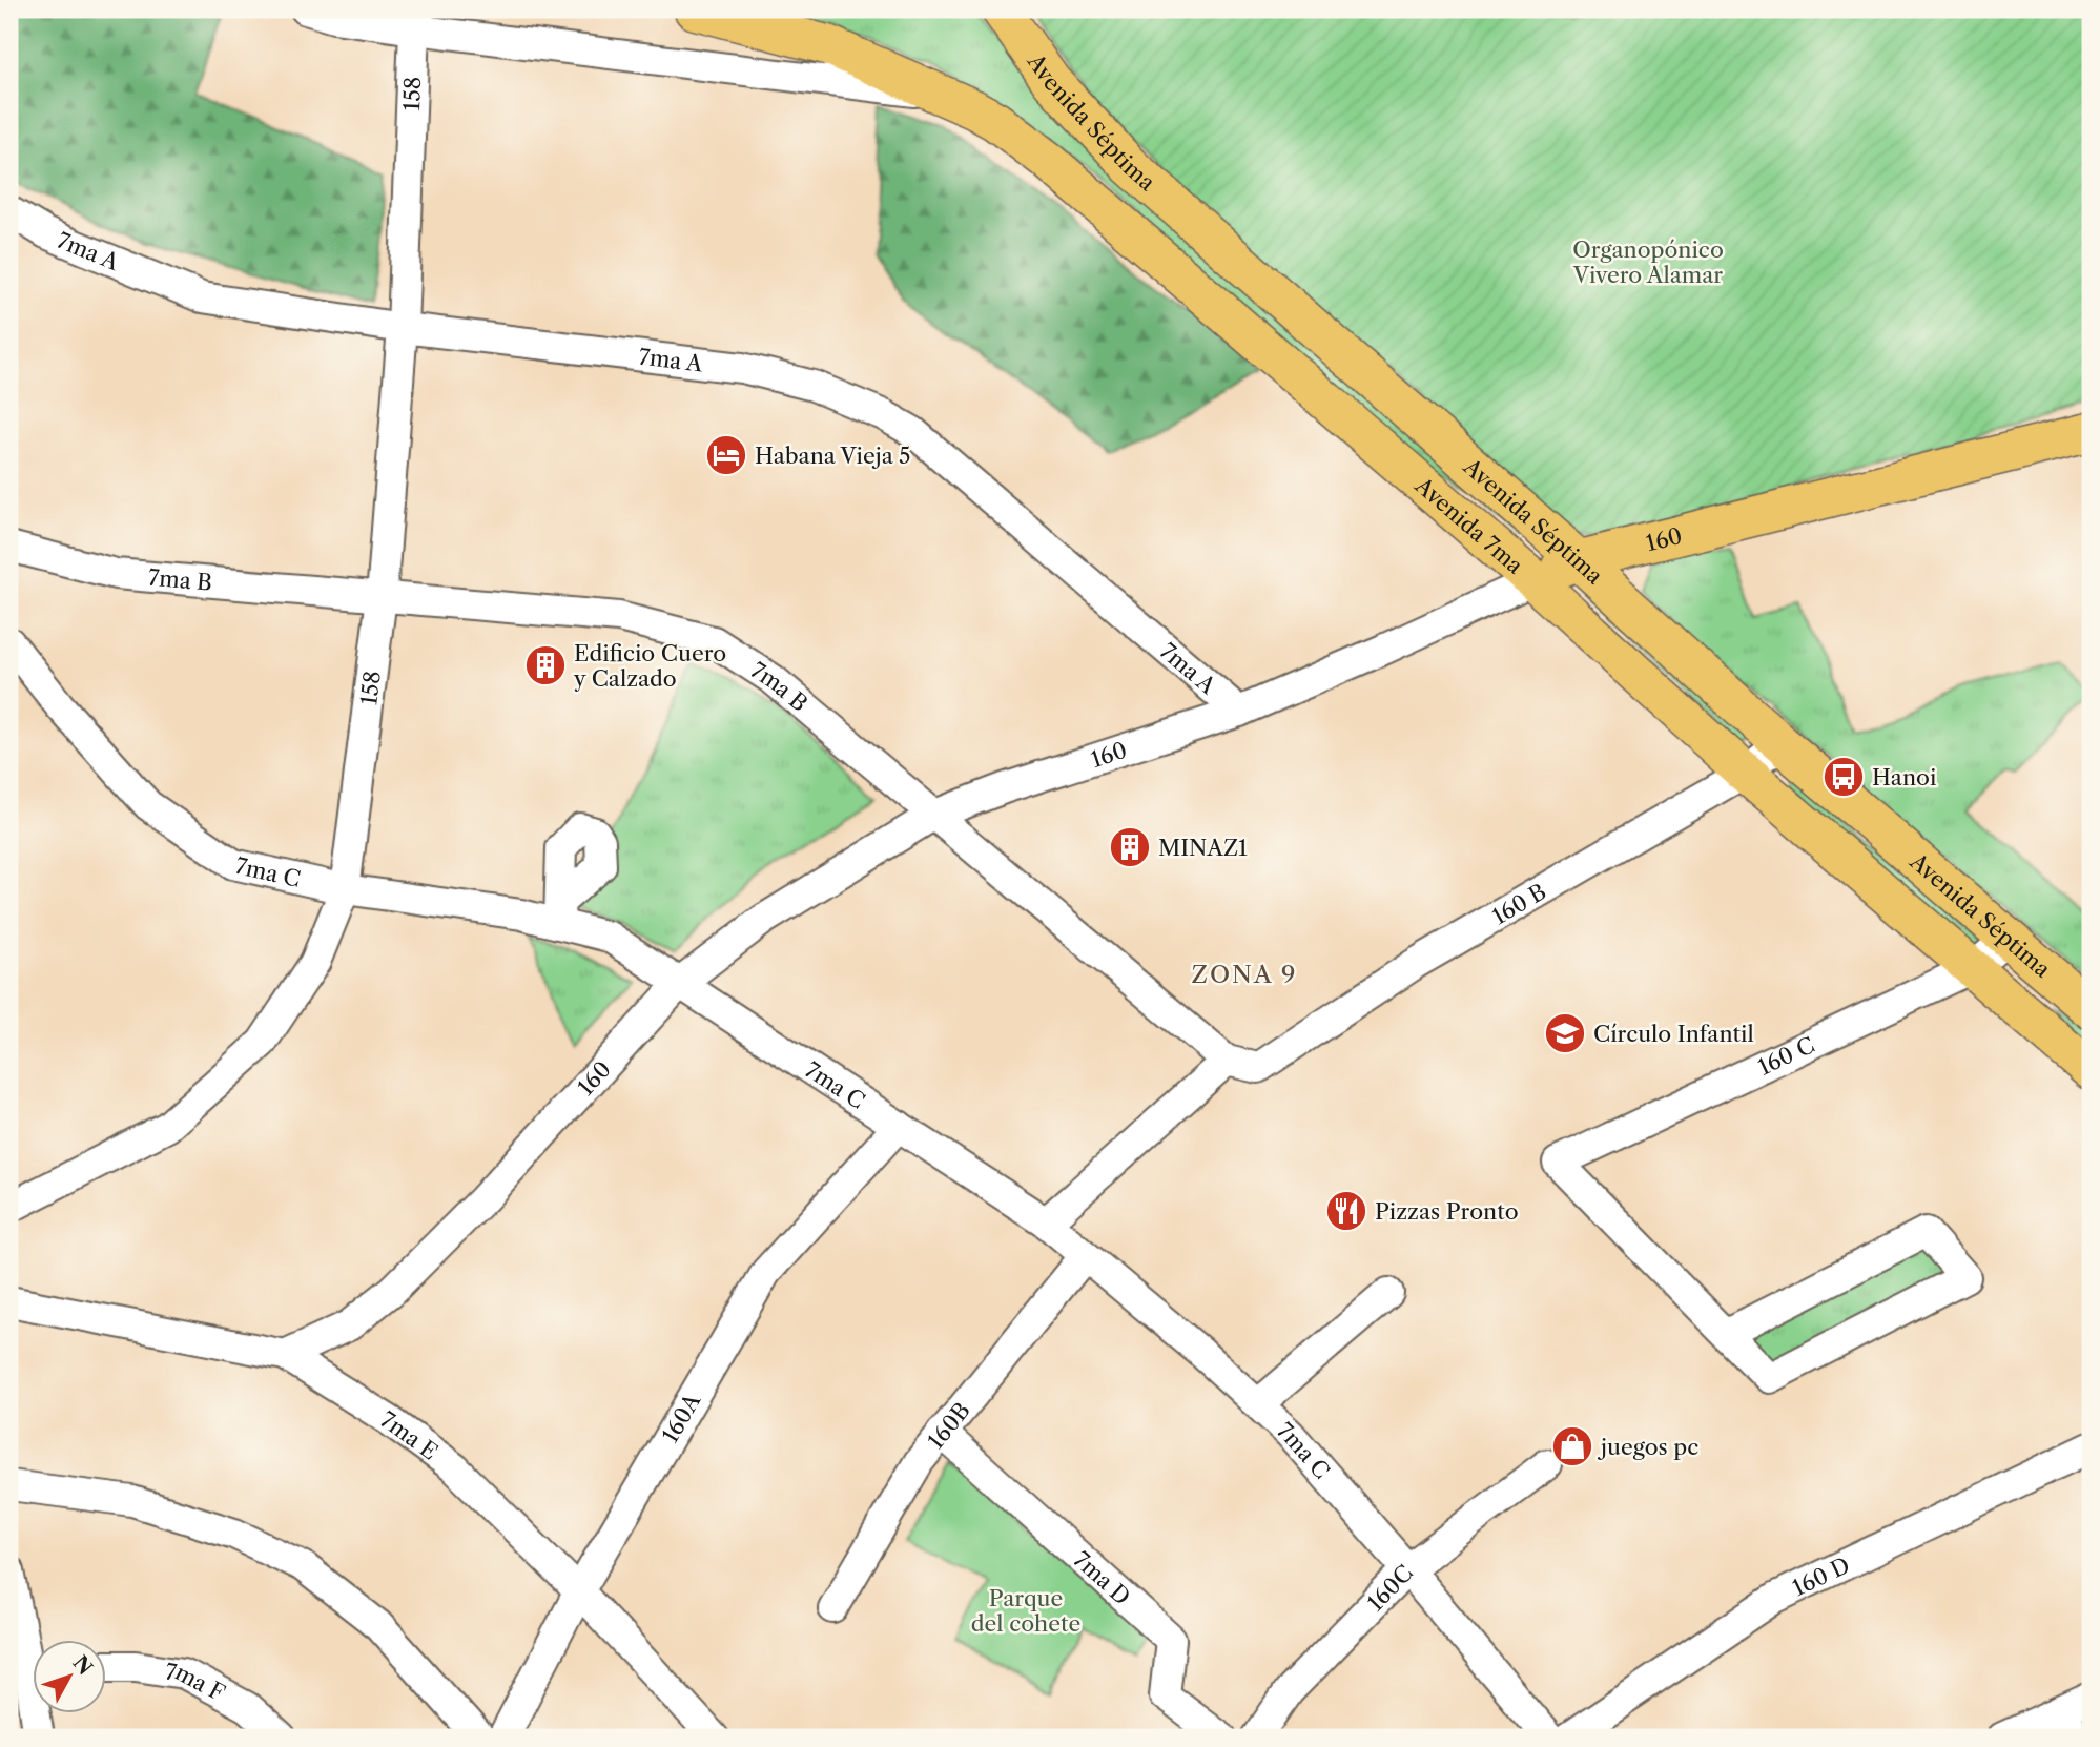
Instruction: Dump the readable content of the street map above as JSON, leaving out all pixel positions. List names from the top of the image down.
{
  "streets": {
    "main road": ["Avenida Séptima", "Avenida 7ma", "160"],
    "street": [
      "158",
      "7ma A",
      "7ma B",
      "7ma C",
      "160 B",
      "160 C",
      "160A",
      "160B",
      "7ma E",
      "160 D",
      "7ma D",
      "160C",
      "7ma F"
    ]
  },
  "crossings": [
    ["158", "7ma A"],
    ["158", "7ma B"],
    ["158", "7ma C"],
    ["Avenida Séptima", "Avenida 7ma"],
    ["Avenida Séptima", "160"],
    ["Avenida Séptima", "160 B"],
    ["Avenida Séptima", "160 C"],
    ["7ma A", "160"],
    ["Avenida 7ma", "160"],
    ["160", "7ma B"],
    ["160", "7ma C"],
    ["160", "7ma E"],
    ["7ma B", "160 B"],
    ["7ma C", "160A"],
    ["7ma C", "160B"],
    ["7ma C", "160C"],
    ["160A", "7ma E"],
    ["160B", "7ma D"]
  ],
  "districts": ["ZONA 9"],
  "parks": ["Organopónico Vivero Alamar", "Parque del cohete"],
  "places": {
    "hotel": ["Habana Vieja 5"],
    "building": ["Edificio Cuero y Calzado", "MINAZ1"],
    "bus stop": ["Hanoi"],
    "school or university": ["Círculo Infantil"],
    "restaurant": ["Pizzas Pronto"],
    "shop": ["juegos pc"]
  },
  "north": "top right"
}
